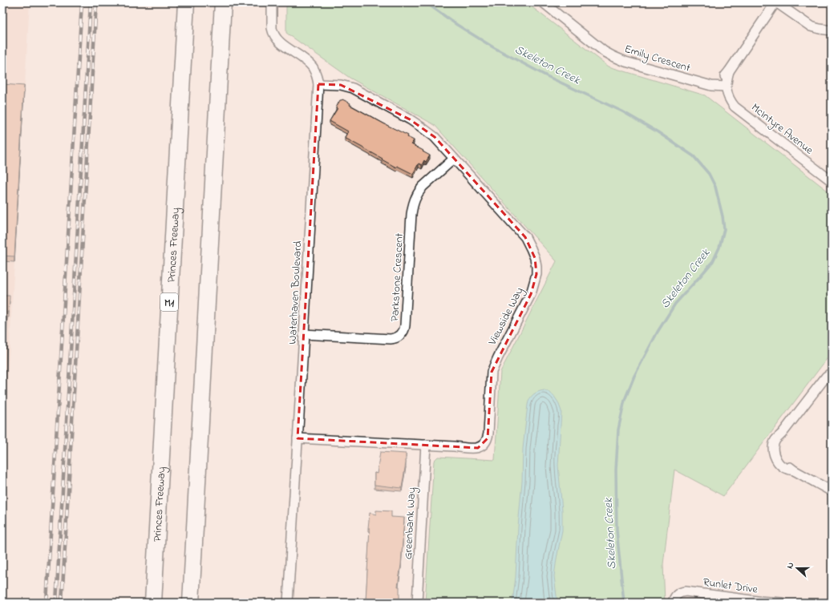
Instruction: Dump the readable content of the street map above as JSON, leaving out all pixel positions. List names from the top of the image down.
{
  "streets": {
    "highway": ["Princes Freeway", "M1"],
    "street": [
      "Emily Crescent",
      "McIntyre Avenue",
      "Parkstone Crescent",
      "Waterhaven Boulevard",
      "Viewside Way",
      "Greenbank Way",
      "Runlet Drive"
    ]
  },
  "crossings": [
    ["Emily Crescent", "McIntyre Avenue"],
    ["Parkstone Crescent", "Waterhaven Boulevard"],
    ["Parkstone Crescent", "Viewside Way"],
    ["Waterhaven Boulevard", "Viewside Way"],
    ["Viewside Way", "Greenbank Way"]
  ],
  "water": ["Skeleton Creek"],
  "north": "left"
}
